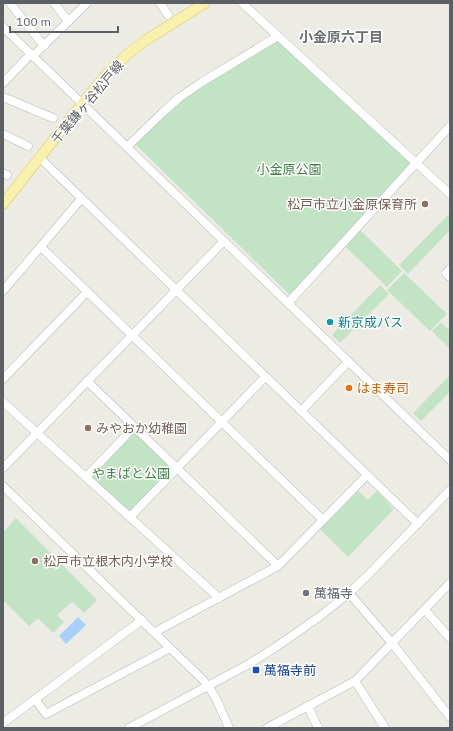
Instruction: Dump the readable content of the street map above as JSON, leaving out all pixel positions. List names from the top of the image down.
{
  "streets": {
    "main road": ["千葉鎌ヶ谷松戸線"]
  },
  "districts": ["小金原六丁目"],
  "parks": ["小金原公園", "やまばと公園"],
  "places": {
    "other": [
      "松戸市立小金原保育所",
      "新京成バス",
      "はま寿司",
      "みやおか幼稚園",
      "松戸市立根木内小学校",
      "萬福寺"
    ],
    "transit": ["萬福寺前"]
  },
  "scale_bar": "100 m"
}
